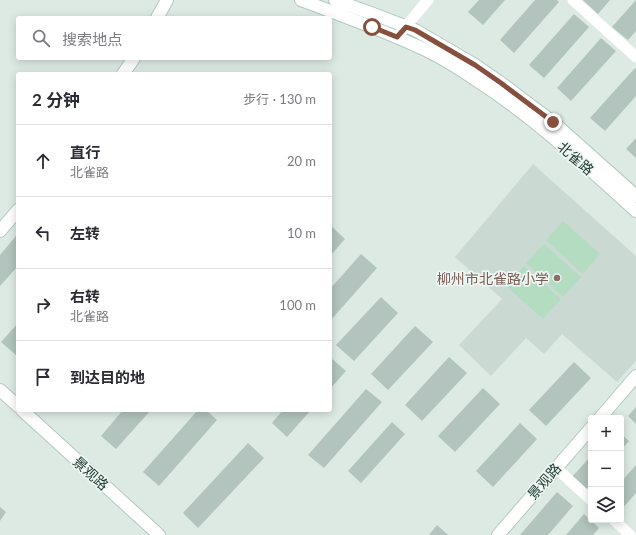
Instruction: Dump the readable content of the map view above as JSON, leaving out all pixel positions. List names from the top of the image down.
{
  "streets": {
    "street": ["北雀路", "景观路"]
  },
  "places": ["柳州市北雀路小学"],
  "page": {
    "search": "搜索地点",
    "heading": ["2 分钟", "步行 · 130 m"],
    "list": [
      ["直行", "北雀路", "20 m"],
      ["左转", "10 m"],
      ["右转", "北雀路", "100 m"],
      "到达目的地"
    ],
    "map_buttons": ["+", "−"]
  }
}
